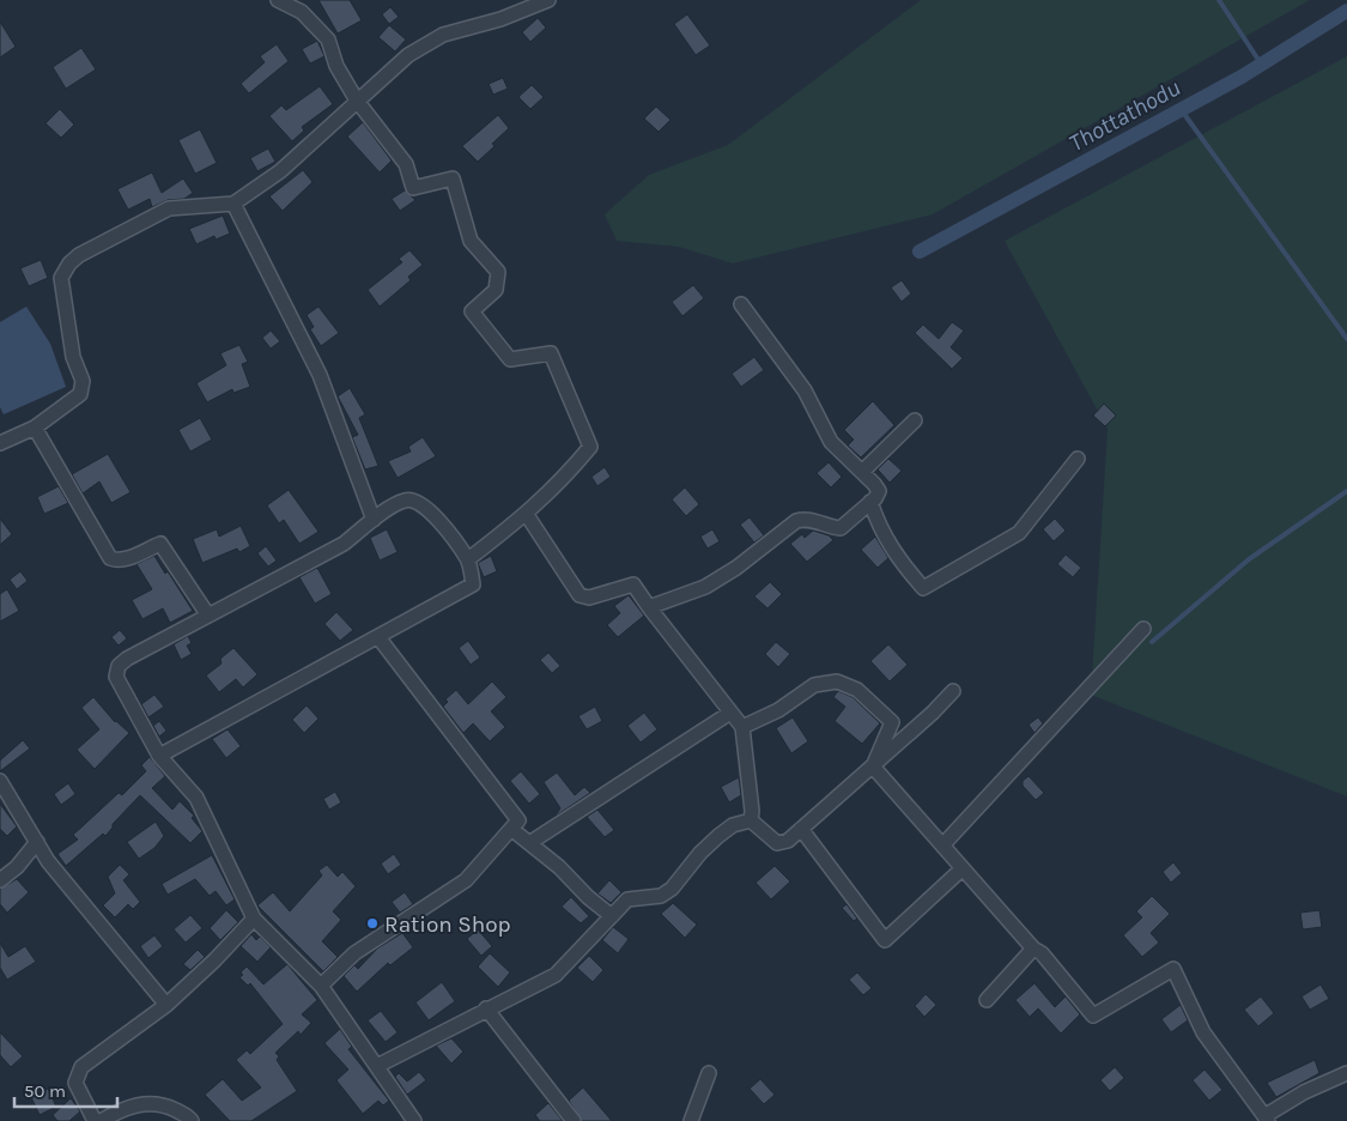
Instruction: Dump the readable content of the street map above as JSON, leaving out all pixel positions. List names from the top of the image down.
{
  "water": ["Thottathodu"],
  "places": ["Ration Shop"],
  "scale_bar": "50 m"
}
